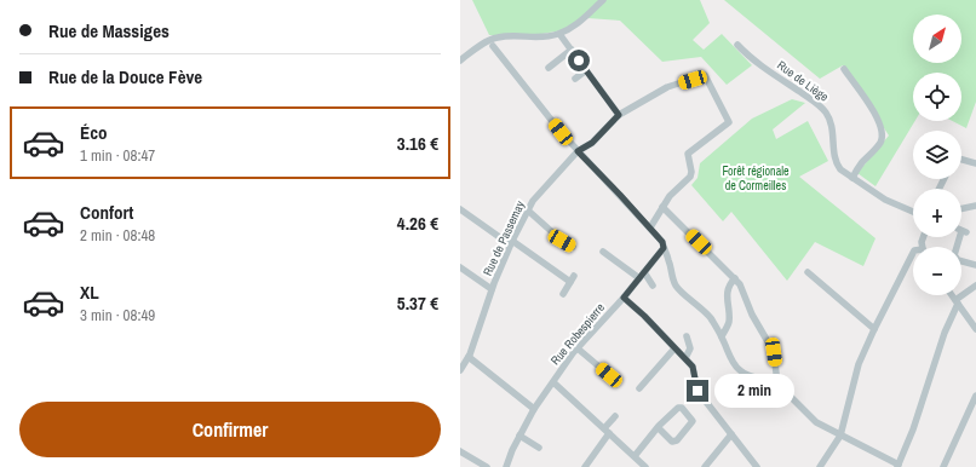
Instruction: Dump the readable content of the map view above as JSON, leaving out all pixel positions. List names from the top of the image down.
{
  "streets": {
    "street": ["Rue de Liège", "Rue de Passemay", "Rue Robespierre"]
  },
  "parks": ["Forêt régionale de Cormeilles"],
  "north": "top right",
  "page": {
    "banner": ["Rue de Massiges", "Rue de la Douce Fève"],
    "map_buttons": ["+", "−"],
    "list": [
      {
        "name": "Éco",
        "note": "1 min · 08:47",
        "value": "3.16 €"
      },
      {
        "name": "Confort",
        "note": "2 min · 08:48",
        "value": "4.26 €"
      },
      {
        "name": "XL",
        "note": "3 min · 08:49",
        "value": "5.37 €"
      }
    ],
    "bubble": "2 min",
    "buttons": "Confirmer"
  }
}
